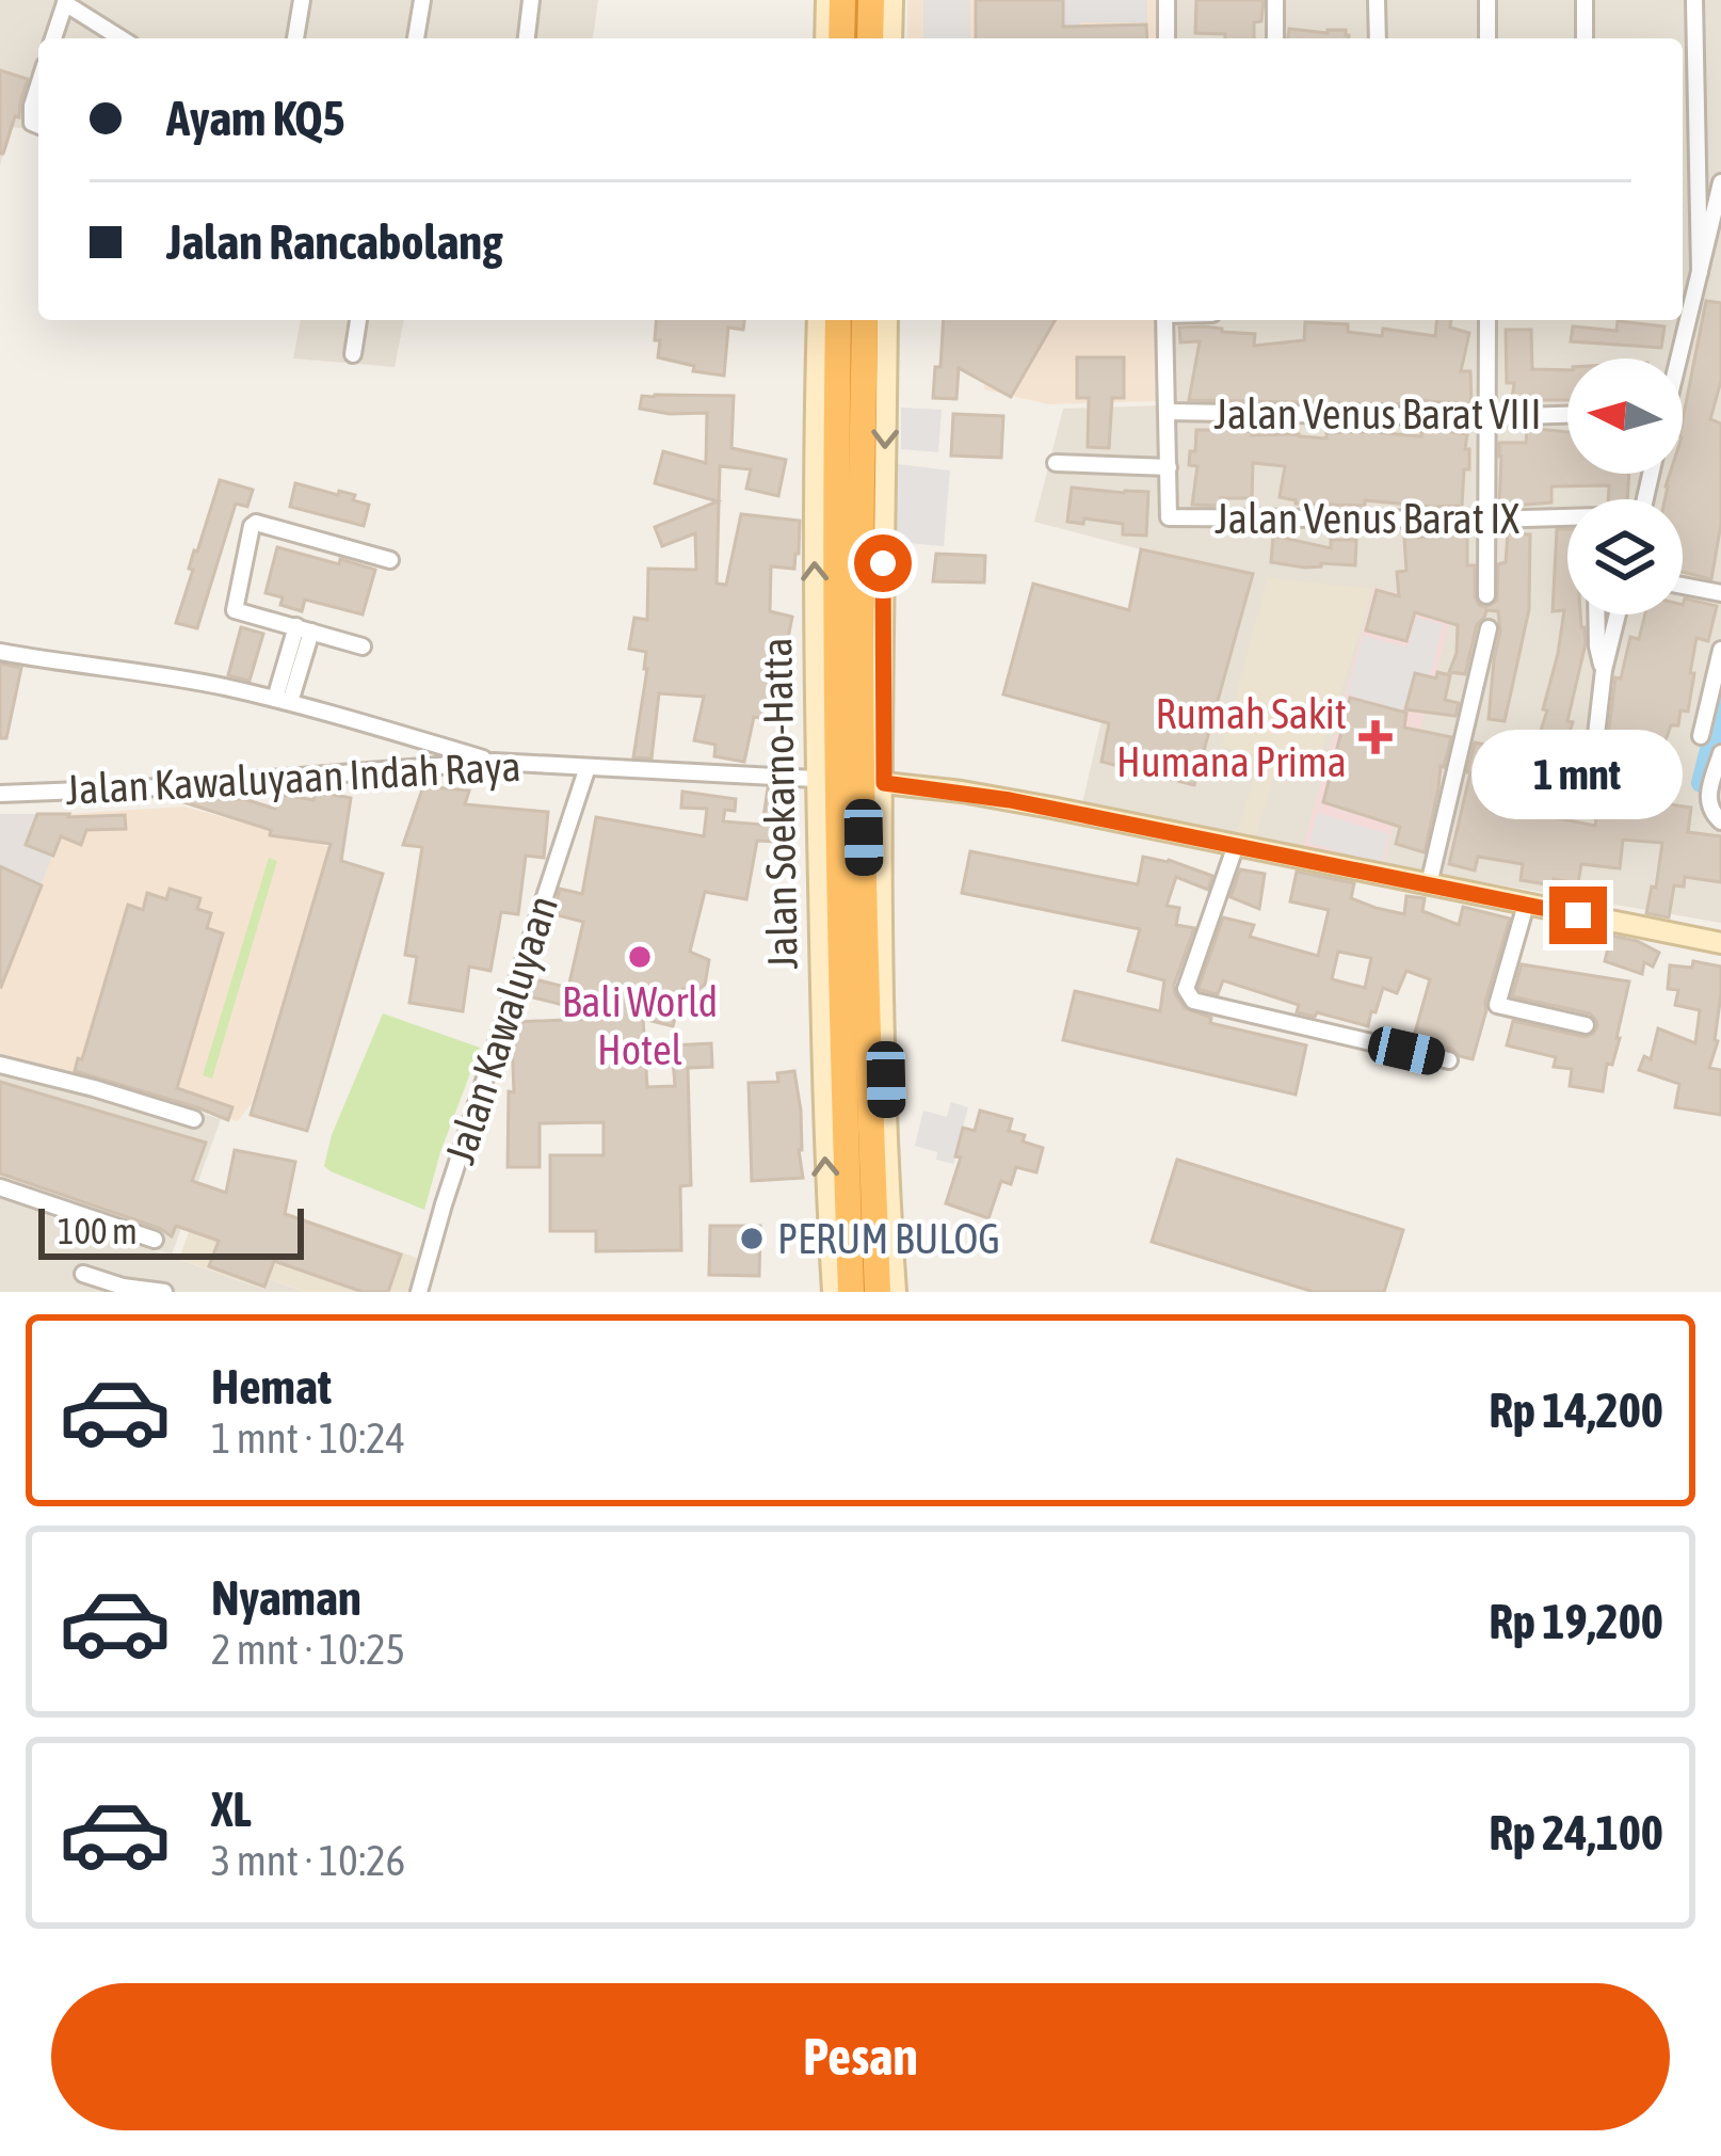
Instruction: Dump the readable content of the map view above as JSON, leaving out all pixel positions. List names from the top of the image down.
{
  "streets": {
    "highway": ["Jalan Soekarno-Hatta"],
    "street": [
      "Jalan Venus Barat VIII",
      "Jalan Venus Barat IX",
      "Jalan Kawaluyaan Indah Raya",
      "Jalan Kawaluyaan"
    ]
  },
  "crossings": [
    ["Jalan Kawaluyaan Indah Raya", "Jalan Soekarno-Hatta"],
    ["Jalan Kawaluyaan Indah Raya", "Jalan Kawaluyaan"]
  ],
  "places": {
    "health": ["Rumah Sakit Humana Prima"],
    "other": ["Bali World Hotel", "PERUM BULOG"]
  },
  "scale_bar": "100 m",
  "north": "left",
  "page": {
    "banner": ["Ayam KQ5", "Jalan Rancabolang"],
    "bubble": "1 mnt",
    "scale": "100 m",
    "list": [
      {
        "name": "Hemat",
        "note": "1 mnt · 10:24",
        "value": "Rp 14,200"
      },
      {
        "name": "Nyaman",
        "note": "2 mnt · 10:25",
        "value": "Rp 19,200"
      },
      {
        "name": "XL",
        "note": "3 mnt · 10:26",
        "value": "Rp 24,100"
      }
    ],
    "buttons": "Pesan"
  }
}
